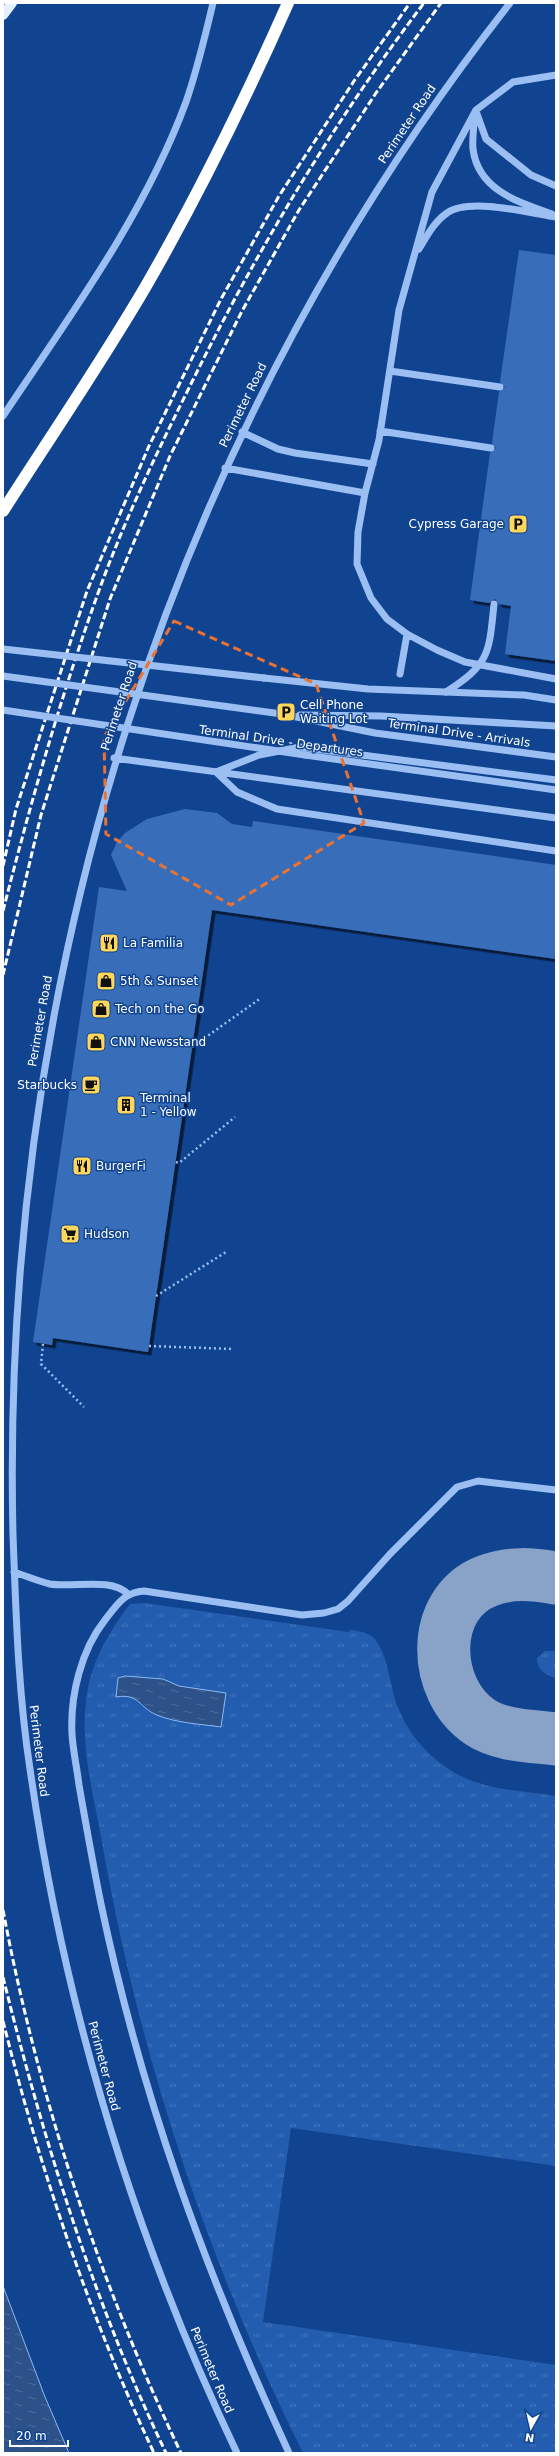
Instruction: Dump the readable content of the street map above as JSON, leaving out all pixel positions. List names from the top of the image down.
{
  "streets": {
    "street": ["Perimeter Road", "Terminal Drive - Arrivals", "Terminal Drive - Departures"]
  },
  "places": {
    "parking": ["Cypress Garage", "Cell Phone Waiting Lot"],
    "restaurant": ["La Familia", "BurgerFi"],
    "shop": ["5th & Sunset", "Tech on the Go", "CNN Newsstand"],
    "cafe": ["Starbucks"],
    "building": ["Terminal 1 - Yellow"],
    "supermarket": ["Hudson"]
  },
  "scale_bar": "20 m",
  "north": "bottom"
}
